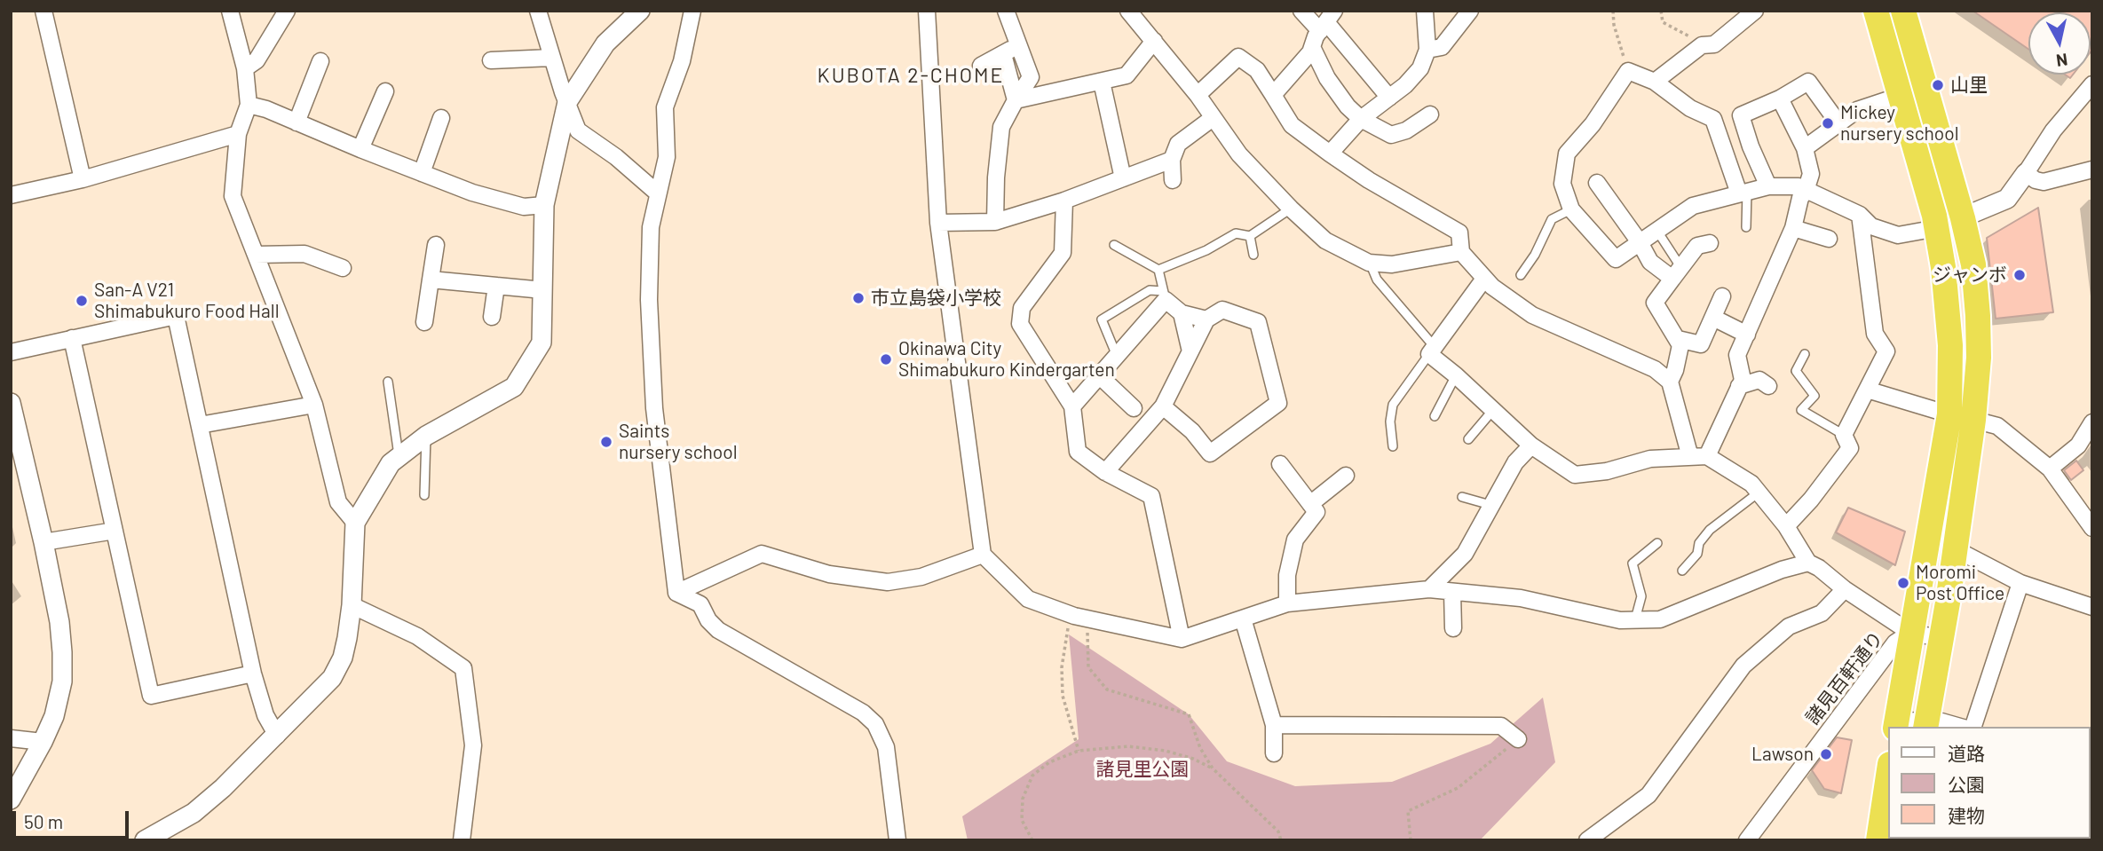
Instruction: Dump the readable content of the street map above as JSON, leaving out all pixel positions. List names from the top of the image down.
{
  "streets": {
    "street": ["諸見百軒通り"]
  },
  "districts": ["KUBOTA 2-CHOME"],
  "parks": ["諸見里公園"],
  "places": [
    "山里",
    "Mickey nursery school",
    "ジャンボ",
    "市立島袋小学校",
    "San-A V21 Shimabukuro Food Hall",
    "Okinawa City Shimabukuro Kindergarten",
    "Saints nursery school",
    "Moromi Post Office",
    "Lawson"
  ],
  "legend": ["道路", "公園", "建物"],
  "scale_bar": "50 m",
  "north": "bottom"
}
